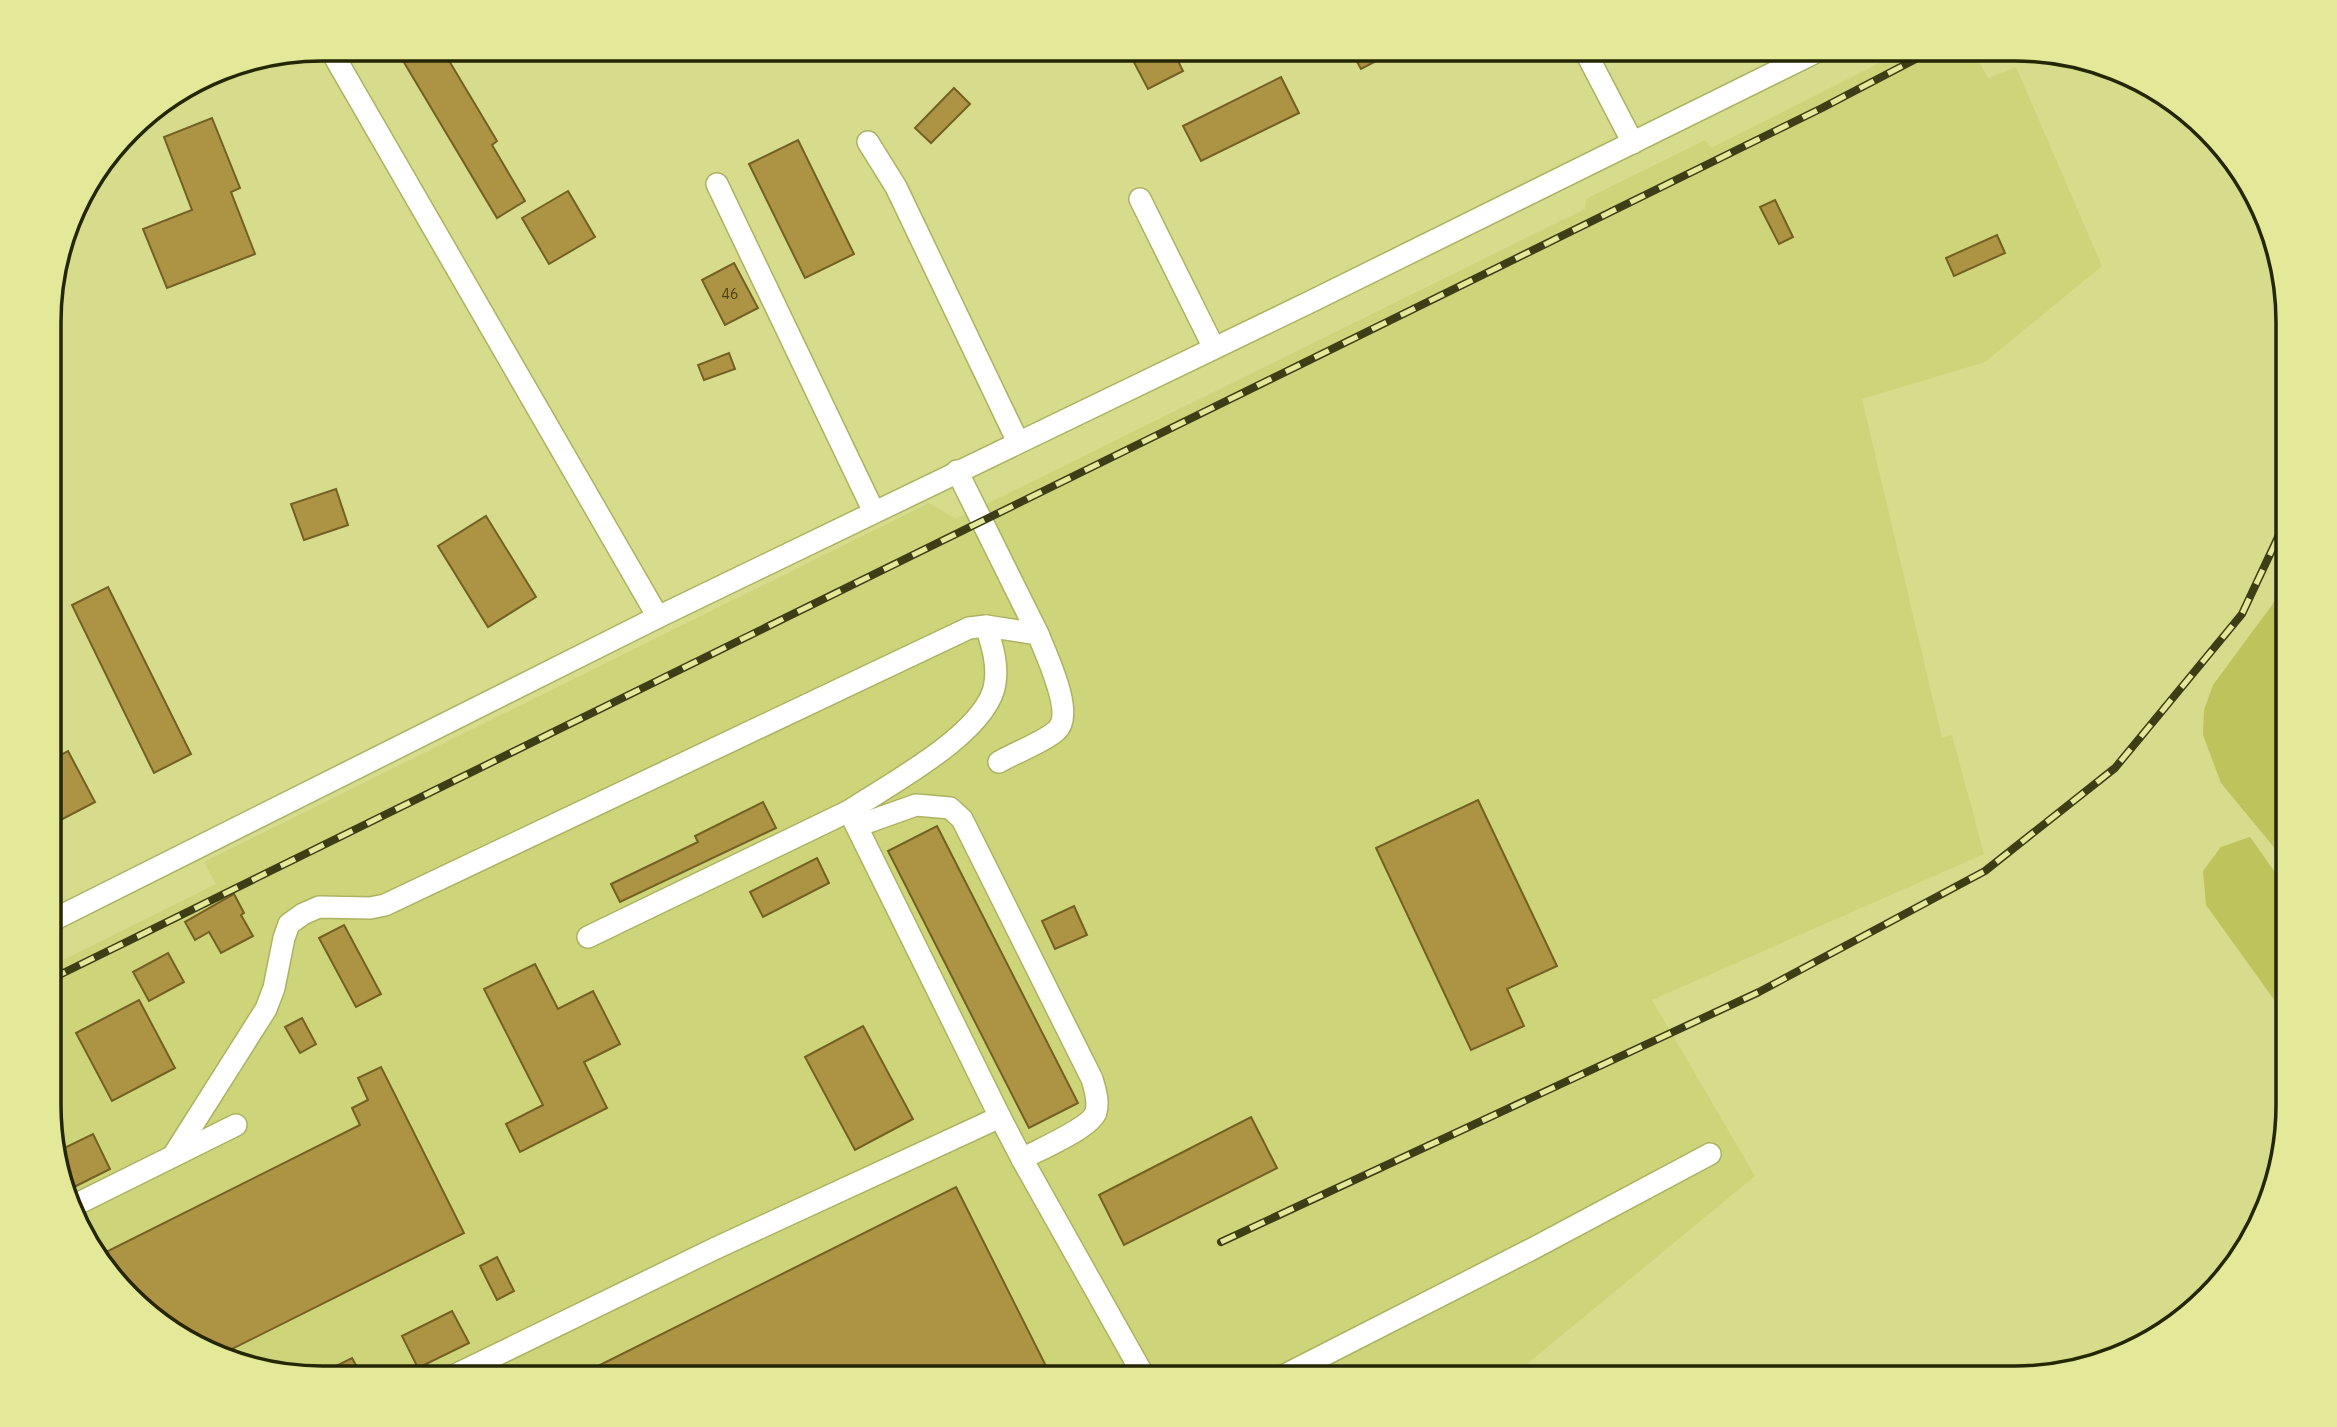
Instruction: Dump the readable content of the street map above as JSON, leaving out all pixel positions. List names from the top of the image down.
{
  "house_numbers": ["46"]
}
